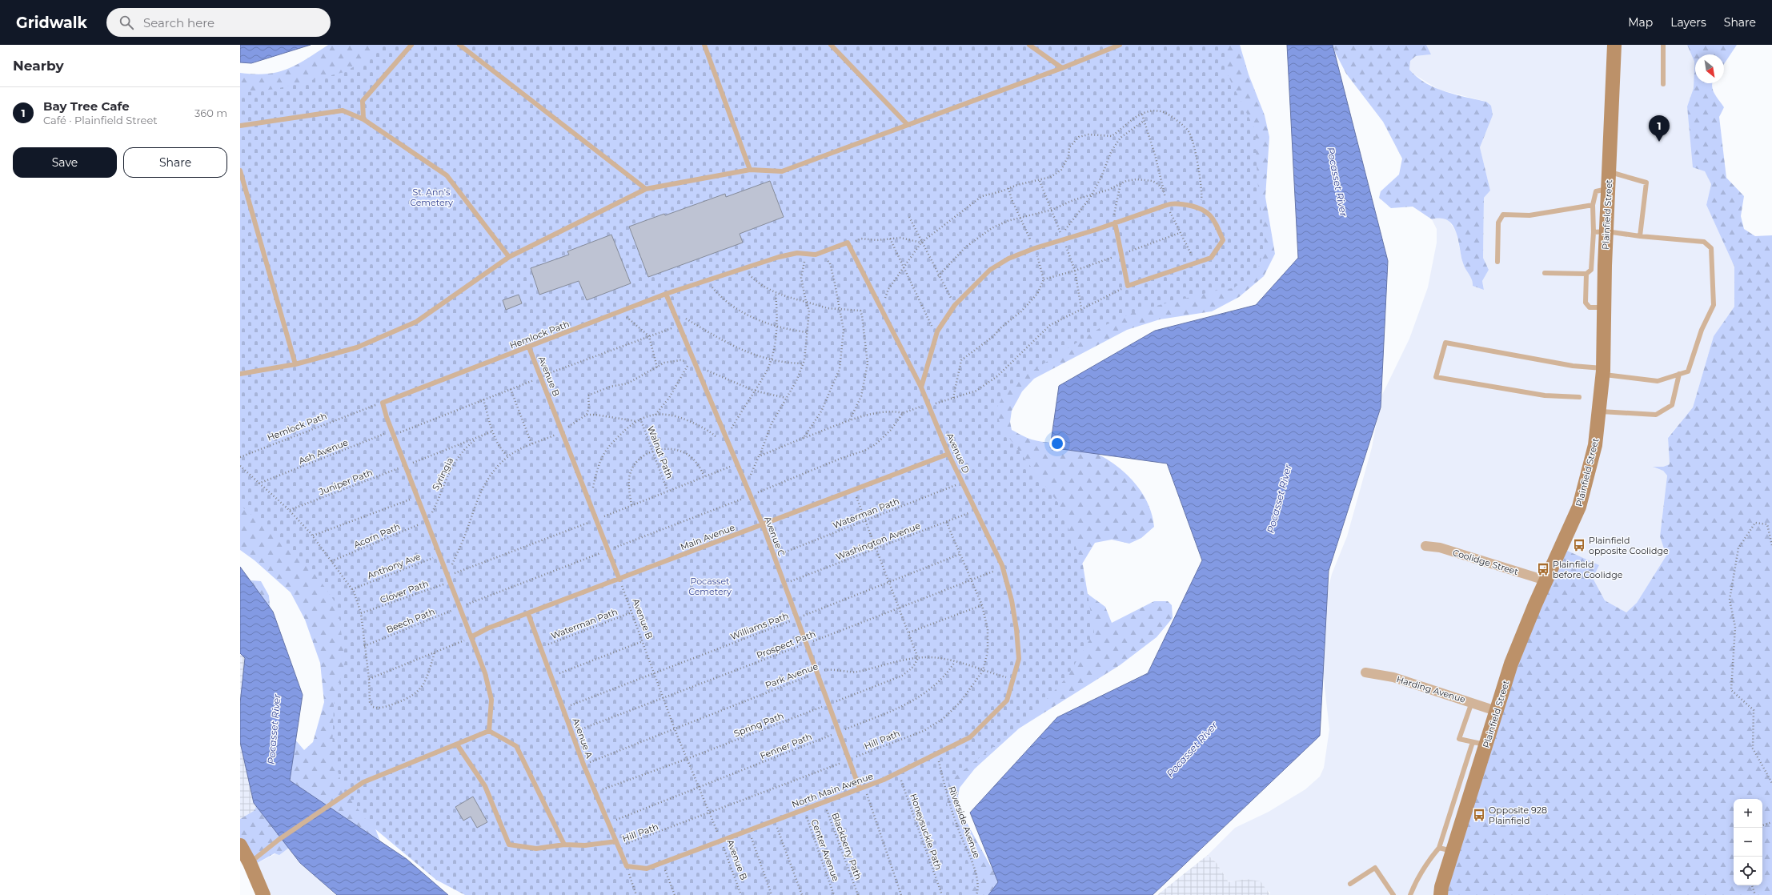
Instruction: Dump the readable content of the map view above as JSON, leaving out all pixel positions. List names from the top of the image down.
{
  "streets": {
    "main road": ["Plainfield Street"],
    "street": ["Coolidge Street", "Harding Avenue"],
    "lane": [
      "Hemlock Path",
      "Avenue B",
      "Avenue D",
      "Avenue C",
      "Main Avenue",
      "Avenue A",
      "North Main Avenue"
    ],
    "path": [
      "Ash Avenue",
      "Walnut Path",
      "Syringia",
      "Juniper Path",
      "Waterman Path",
      "Acorn Path",
      "Washington Avenue",
      "Anthony Ave",
      "Clover Path",
      "Beech Path",
      "Williams Path",
      "Prospect Path",
      "Park Avenue",
      "Spring Path",
      "Hill Path",
      "Fenner Path",
      "Riverside Avenue",
      "Honeysuckle Path",
      "Blackberry Path",
      "Center Avenue"
    ]
  },
  "crossings": [
    ["Plainfield Street", "Coolidge Street"],
    ["Plainfield Street", "Harding Avenue"],
    ["Hemlock Path", "Avenue B"],
    ["Hemlock Path", "Avenue D"],
    ["Hemlock Path", "Avenue C"],
    ["Avenue B", "Waterman Path"],
    ["Avenue B", "Main Avenue"],
    ["Avenue B", "Beech Path"],
    ["Avenue B", "Williams Path"],
    ["Avenue B", "Prospect Path"],
    ["Avenue B", "Park Avenue"],
    ["Avenue B", "Spring Path"],
    ["Avenue B", "Hill Path"],
    ["Avenue B", "Fenner Path"],
    ["Avenue B", "North Main Avenue"],
    ["Avenue D", "Waterman Path"],
    ["Avenue D", "Main Avenue"],
    ["Avenue D", "Washington Avenue"],
    ["Avenue D", "Prospect Path"],
    ["Avenue D", "Park Avenue"],
    ["Avenue D", "North Main Avenue"],
    ["Syringia", "Juniper Path"],
    ["Syringia", "Acorn Path"],
    ["Waterman Path", "Avenue C"],
    ["Waterman Path", "Avenue A"],
    ["Avenue C", "Main Avenue"],
    ["Avenue C", "Washington Avenue"],
    ["Avenue C", "Beech Path"],
    ["Avenue C", "Williams Path"],
    ["Avenue C", "Prospect Path"],
    ["Avenue C", "Park Avenue"],
    ["Avenue C", "Spring Path"],
    ["Avenue C", "Hill Path"],
    ["Avenue C", "Fenner Path"],
    ["Avenue C", "North Main Avenue"],
    ["Main Avenue", "Avenue A"],
    ["Washington Avenue", "Hill Path"],
    ["Williams Path", "Avenue A"],
    ["Williams Path", "Hill Path"],
    ["Prospect Path", "Avenue A"],
    ["Prospect Path", "Hill Path"],
    ["Park Avenue", "Spring Path"],
    ["Park Avenue", "Avenue A"],
    ["Park Avenue", "Hill Path"],
    ["Park Avenue", "Fenner Path"],
    ["Park Avenue", "North Main Avenue"],
    ["Spring Path", "Avenue A"],
    ["Avenue A", "Hill Path"],
    ["Avenue A", "Fenner Path"],
    ["Avenue A", "North Main Avenue"],
    ["North Main Avenue", "Riverside Avenue"],
    ["North Main Avenue", "Honeysuckle Path"],
    ["North Main Avenue", "Blackberry Path"],
    ["North Main Avenue", "Center Avenue"]
  ],
  "water": ["Pocasset River"],
  "parks": ["St. Ann's Cemetery", "Pocasset Cemetery"],
  "places": {
    "bus stop": ["Plainfield opposite Coolidge", "Plainfield before Coolidge", "Opposite 928 Plainfield"]
  },
  "north": "bottom right",
  "page": {
    "header": "Gridwalk",
    "search": "Search here",
    "nav": ["Map", "Layers", "Share"],
    "heading": "Nearby",
    "list": [
      {
        "mark": "1",
        "name": "Bay Tree Cafe",
        "note": "Café · Plainfield Street",
        "value": "360 m"
      }
    ],
    "pins": "1",
    "buttons": ["Save", "Share"],
    "map_buttons": ["+", "−"]
  }
}
